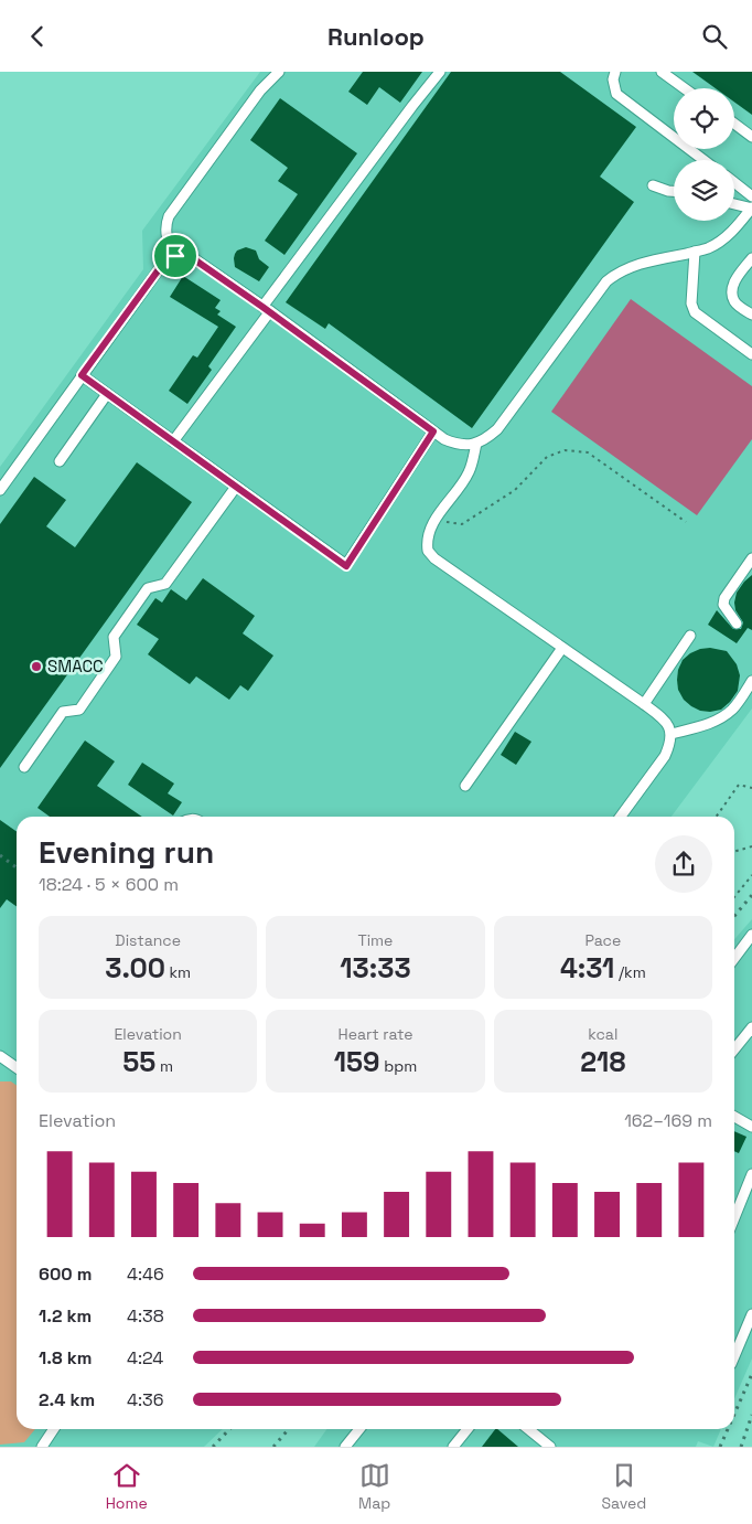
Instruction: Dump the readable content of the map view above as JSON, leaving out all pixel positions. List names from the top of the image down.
{
  "places": ["SMACC"],
  "page": {
    "header": "Runloop",
    "heading": ["Evening run", "18:24 · 5 × 600 m"],
    "stats": [
      ["Distance", "3.00 km"],
      ["Time", "13:33"],
      ["Pace", "4:31 /km"],
      ["Elevation", "55 m"],
      ["Heart rate", "159 bpm"],
      ["kcal", "218"]
    ],
    "chart": ["Elevation", "162–169 m"],
    "list": [
      {
        "name": "600 m",
        "note": "4:46"
      },
      {
        "name": "1.2 km",
        "note": "4:38"
      },
      {
        "name": "1.8 km",
        "note": "4:24"
      },
      {
        "name": "2.4 km",
        "note": "4:36"
      }
    ],
    "tabs": ["Home", "Map", "Saved"]
  }
}
